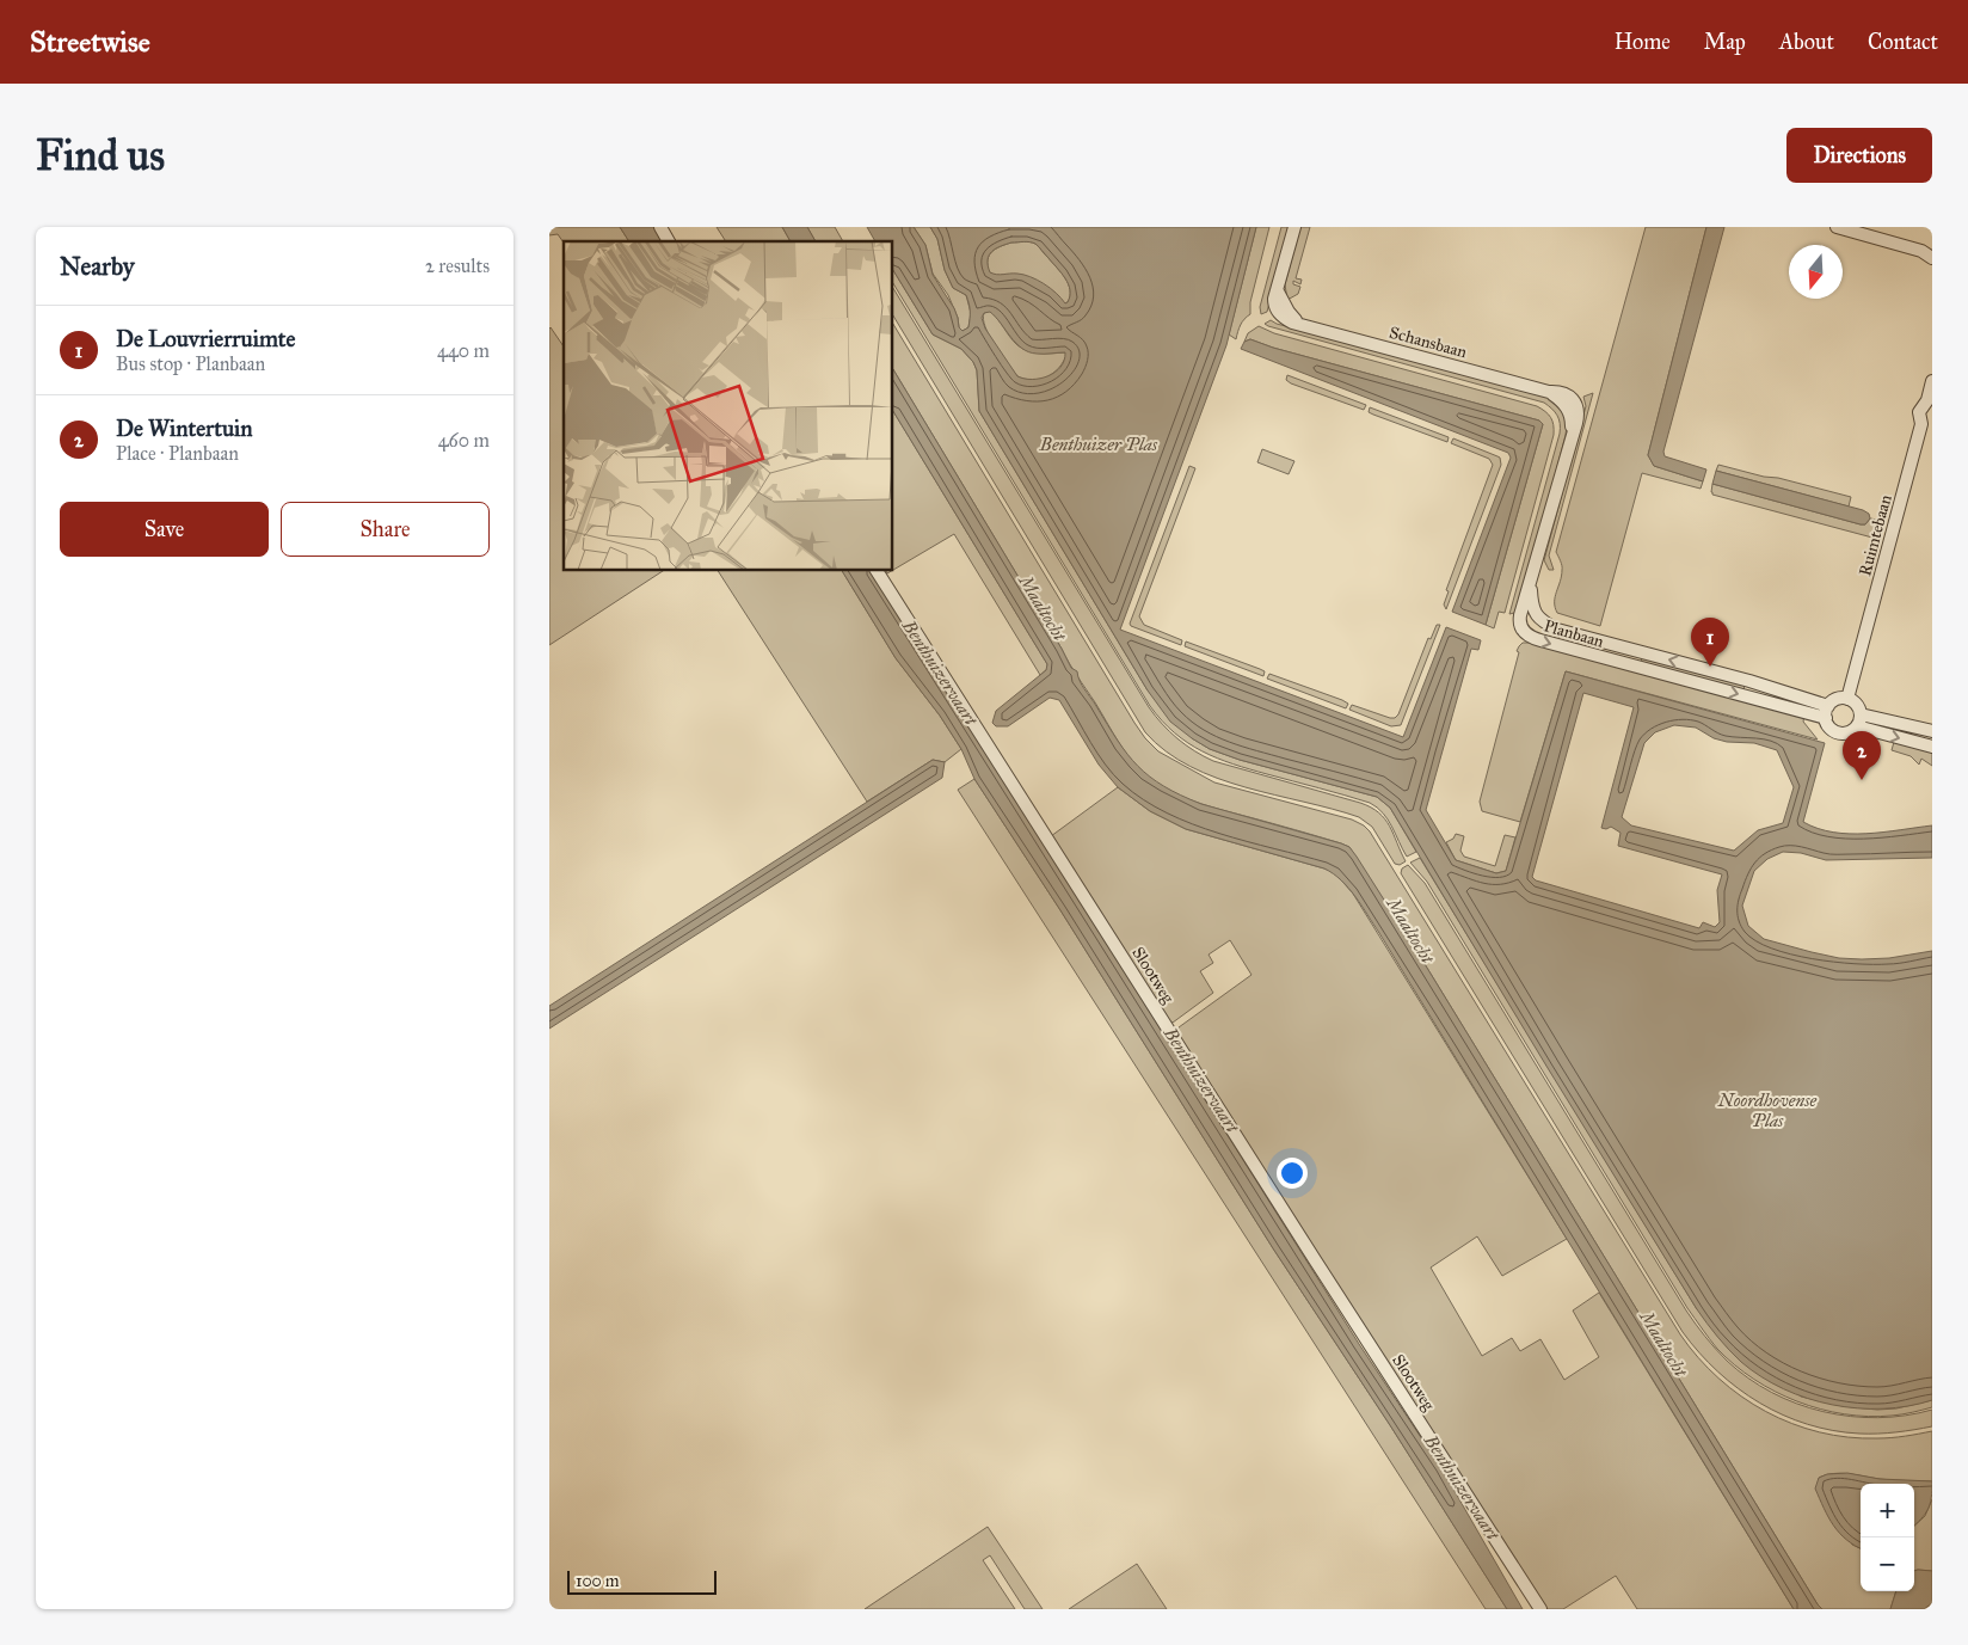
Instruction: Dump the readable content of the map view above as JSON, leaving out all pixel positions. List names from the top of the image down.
{
  "streets": {
    "street": [
      "Schansbaan",
      "Ruimtebaan",
      "Planbaan",
      "Slootweg"
    ]
  },
  "crossings": [
    ["Schansbaan", "Planbaan"],
    ["Ruimtebaan", "Planbaan"]
  ],
  "water": [
    "Benthuizer Plas",
    "Maaltocht",
    "Benthuizervaart",
    "Noordhovense Plas"
  ],
  "scale_bar": "100 m",
  "north": "bottom",
  "page": {
    "header": "Streetwise",
    "nav": [
      "Home",
      "Map",
      "About",
      "Contact"
    ],
    "buttons": [
      "Directions",
      ["Save", "Share"]
    ],
    "title": "Find us",
    "heading": ["Nearby", "2 results"],
    "list": [
      {
        "mark": "1",
        "name": "De Louvrierruimte",
        "note": "Bus stop · Planbaan",
        "value": "440 m"
      },
      {
        "mark": "2",
        "name": "De Wintertuin",
        "note": "Place · Planbaan",
        "value": "460 m"
      }
    ],
    "pins": ["1", "2"],
    "map_buttons": ["+", "−"],
    "scale": "100 m"
  }
}
